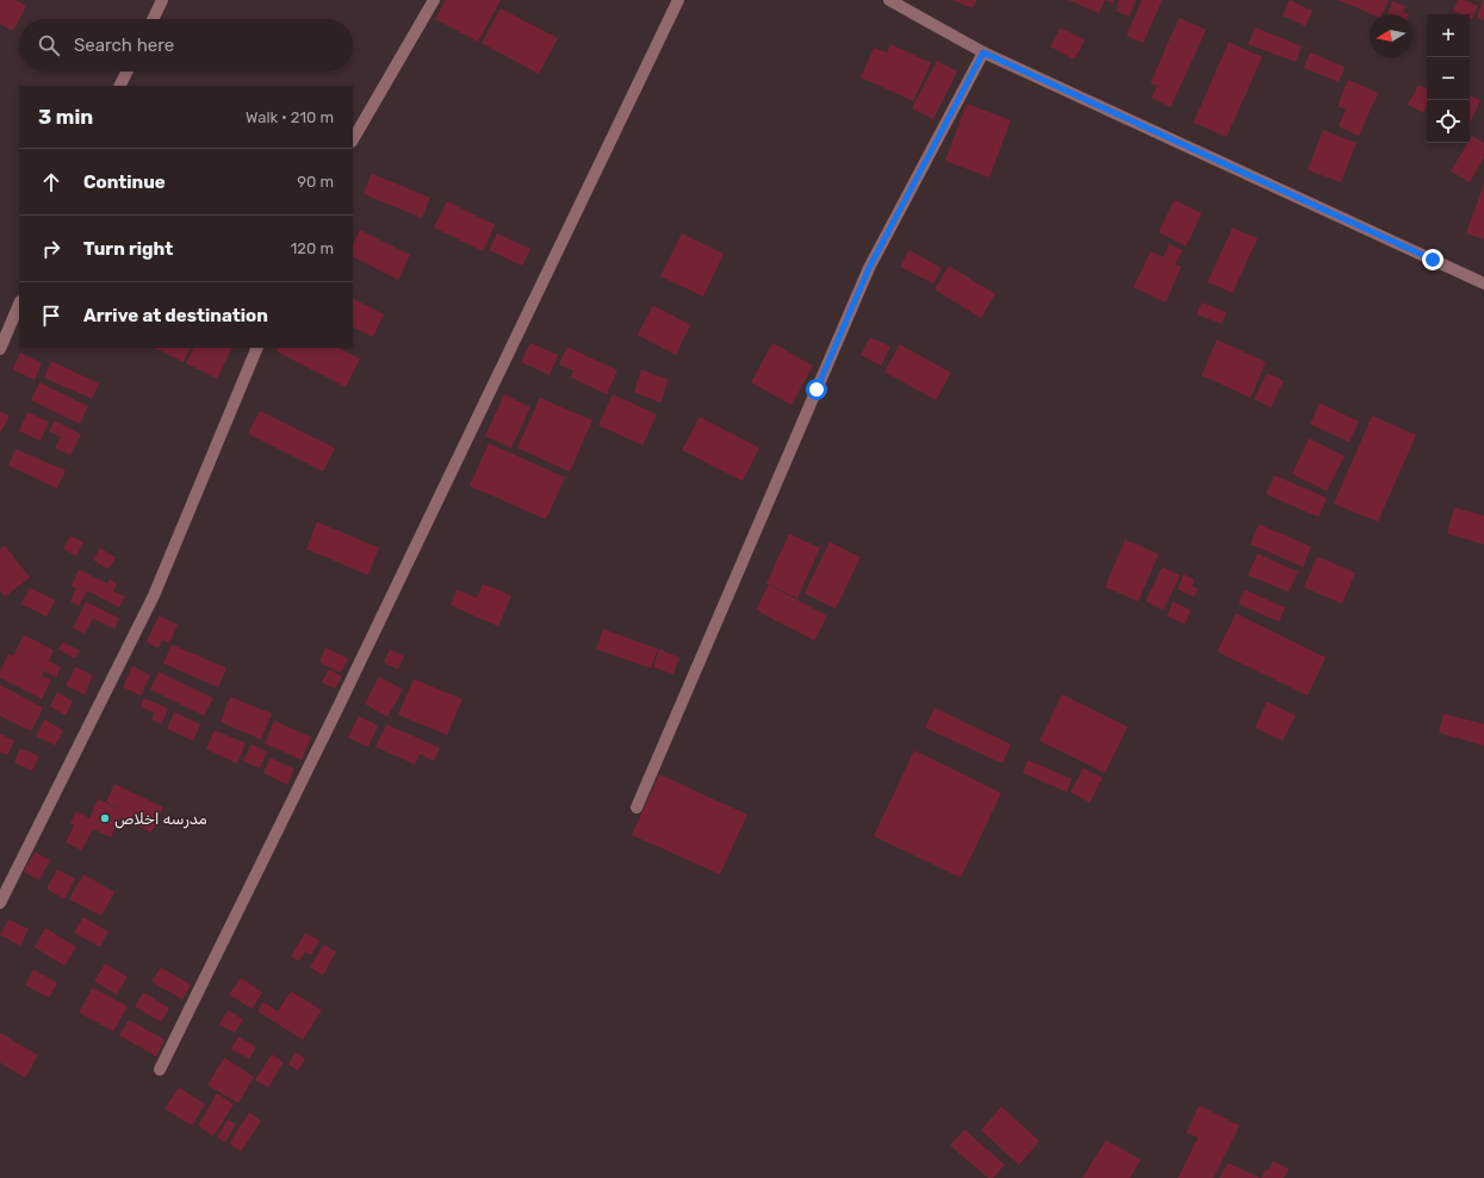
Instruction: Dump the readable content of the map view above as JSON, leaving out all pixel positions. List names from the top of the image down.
{
  "places": ["مدرسه اخلاص"],
  "north": "left",
  "page": {
    "map_buttons": ["+", "−"],
    "search": "Search here",
    "heading": ["3 min", "Walk · 210 m"],
    "list": [
      ["Continue", "90 m"],
      ["Turn right", "120 m"],
      "Arrive at destination"
    ]
  }
}
